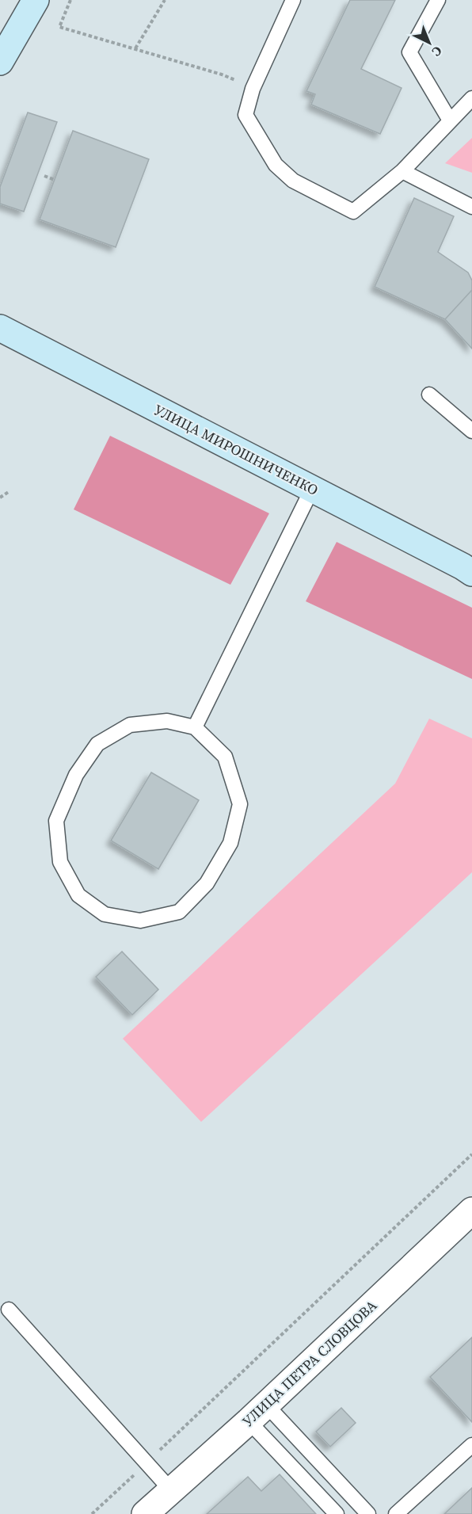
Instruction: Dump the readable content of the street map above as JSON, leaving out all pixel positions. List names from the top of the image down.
{
  "streets": {
    "street": ["УЛИЦА МИРОШНИЧЕНКО", "УЛИЦА ПЕТРА СЛОВЦОВА"]
  },
  "north": "bottom right"
}
